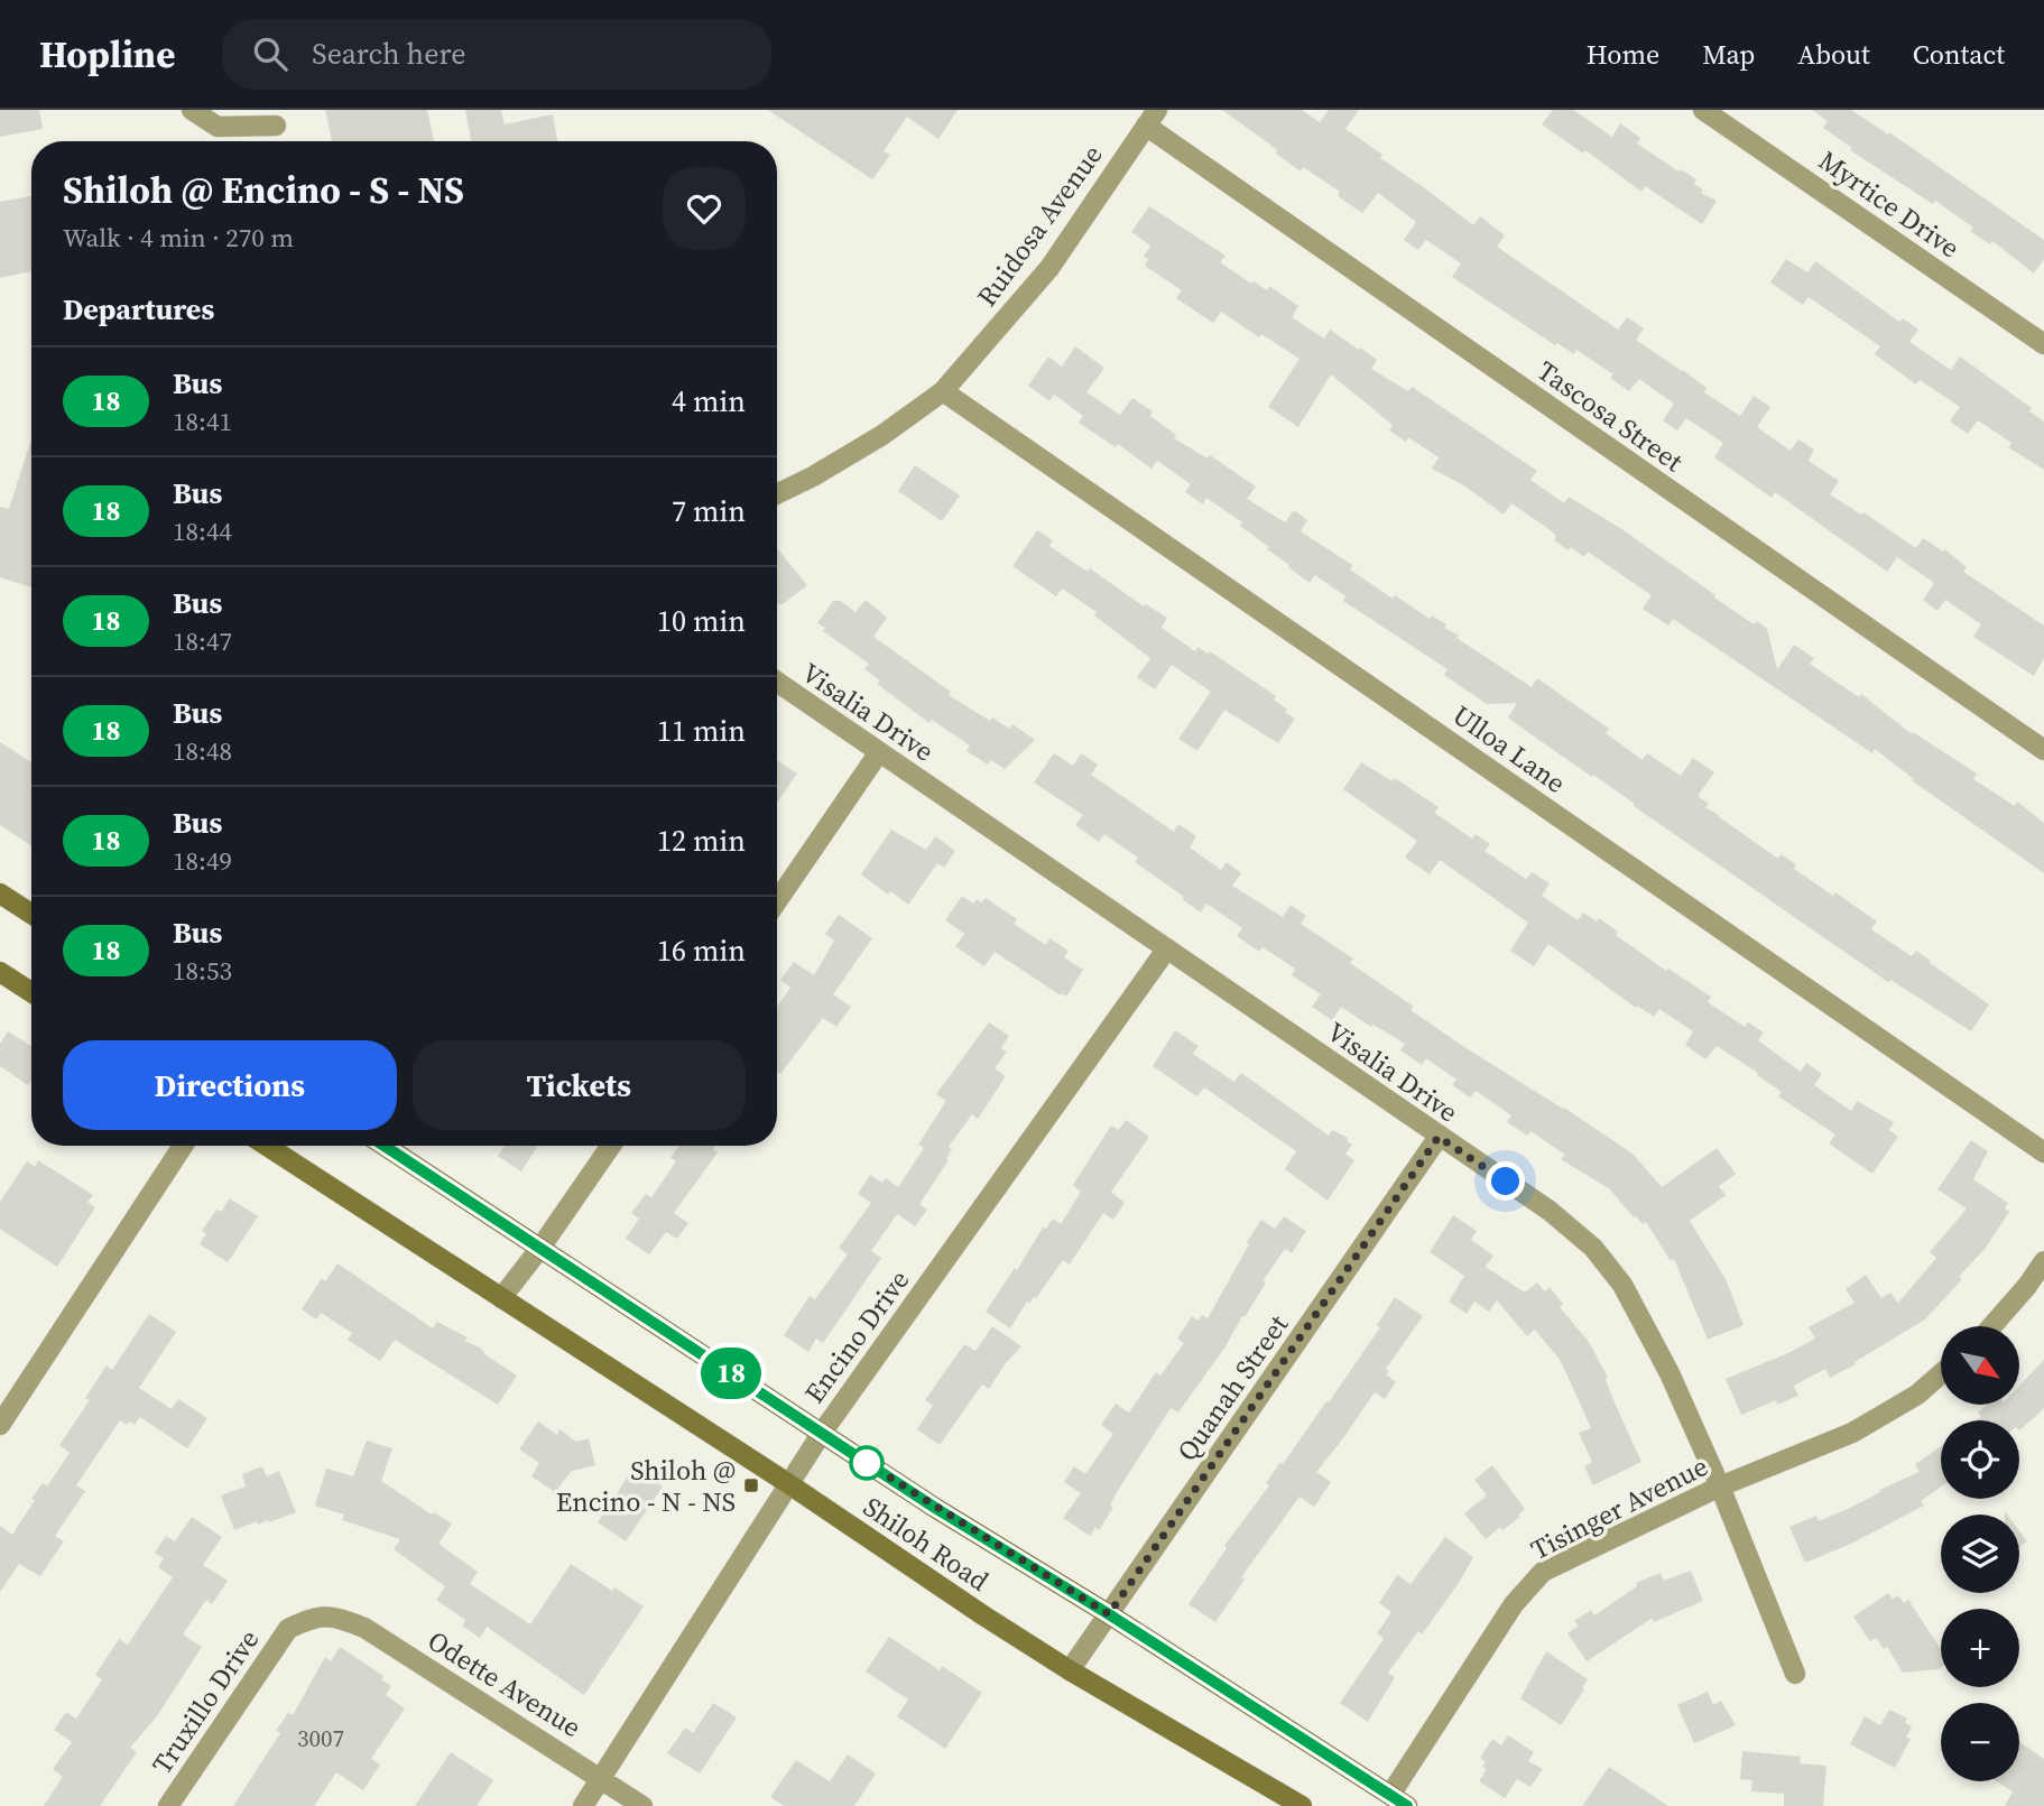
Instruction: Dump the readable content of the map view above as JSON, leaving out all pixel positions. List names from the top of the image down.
{
  "streets": {
    "main road": ["Shiloh Road"],
    "street": [
      "Myrtice Drive",
      "Ruidosa Avenue",
      "Tascosa Street",
      "Visalia Drive",
      "Ulloa Lane",
      "Encino Drive",
      "Quanah Street",
      "Tisinger Avenue",
      "Odette Avenue",
      "Truxillo Drive"
    ]
  },
  "crossings": [
    ["Ruidosa Avenue", "Tascosa Street"],
    ["Ruidosa Avenue", "Ulloa Lane"],
    ["Visalia Drive", "Encino Drive"],
    ["Visalia Drive", "Quanah Street"],
    ["Visalia Drive", "Tisinger Avenue"],
    ["Encino Drive", "Shiloh Road"],
    ["Encino Drive", "Odette Avenue"],
    ["Quanah Street", "Shiloh Road"],
    ["Tisinger Avenue", "Shiloh Road"],
    ["Odette Avenue", "Truxillo Drive"]
  ],
  "places": {
    "transit": ["Shiloh @ Encino - N - NS"]
  },
  "lines": ["bus line 18"],
  "house_numbers": ["3007"],
  "north": "bottom right",
  "page": {
    "header": "Hopline",
    "search": "Search here",
    "nav": [
      "Home",
      "Map",
      "About",
      "Contact"
    ],
    "on_map": "18",
    "heading": [
      ["Shiloh @ Encino - S - NS", "Walk · 4 min · 270 m"],
      "Departures"
    ],
    "list": [
      {
        "mark": "18",
        "name": "Bus",
        "note": "18:41",
        "value": "4 min"
      },
      {
        "mark": "18",
        "name": "Bus",
        "note": "18:44",
        "value": "7 min"
      },
      {
        "mark": "18",
        "name": "Bus",
        "note": "18:47",
        "value": "10 min"
      },
      {
        "mark": "18",
        "name": "Bus",
        "note": "18:48",
        "value": "11 min"
      },
      {
        "mark": "18",
        "name": "Bus",
        "note": "18:49",
        "value": "12 min"
      },
      {
        "mark": "18",
        "name": "Bus",
        "note": "18:53",
        "value": "16 min"
      }
    ],
    "buttons": ["Directions", "Tickets"],
    "map_buttons": ["+", "−"]
  }
}
